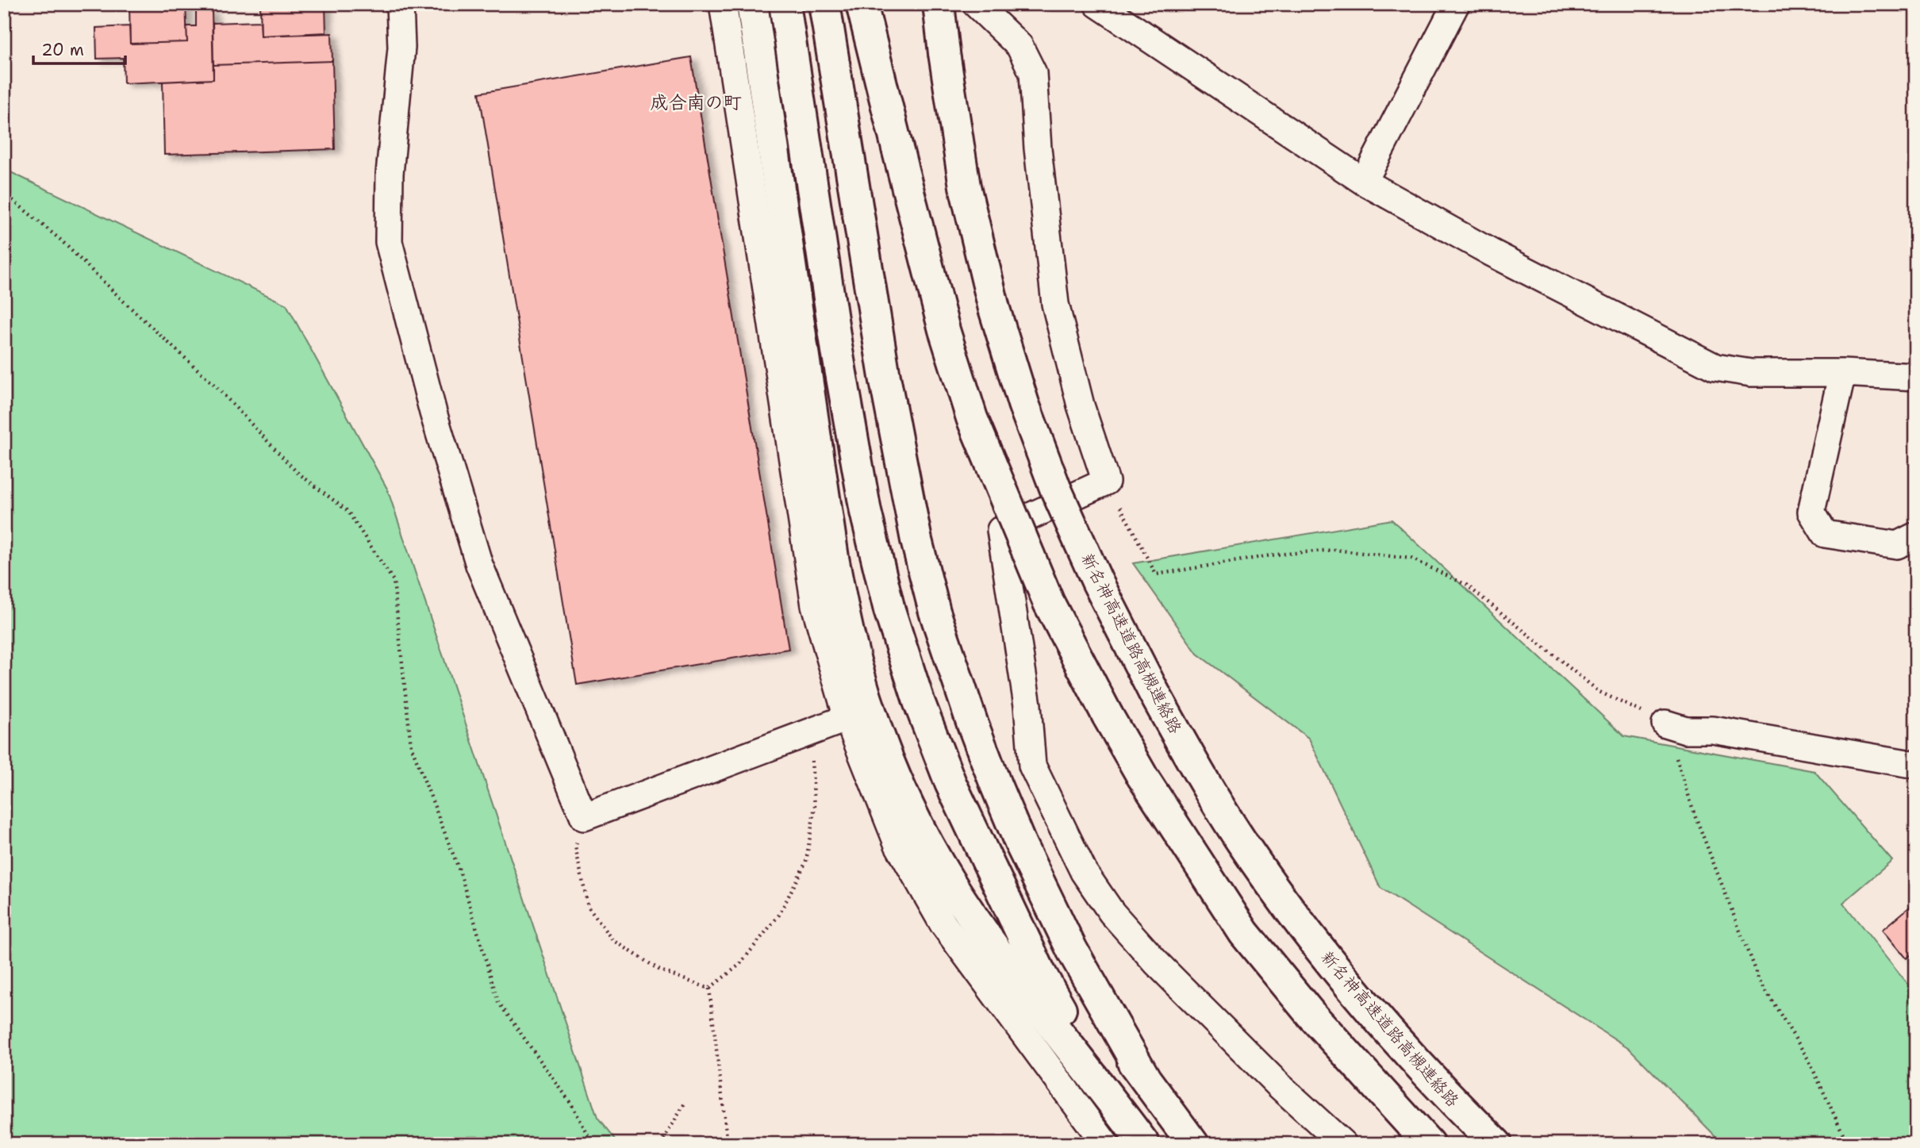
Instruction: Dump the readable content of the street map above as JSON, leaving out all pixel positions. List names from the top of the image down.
{
  "streets": {
    "highway": ["新名神高速道路高槻連絡路"]
  },
  "districts": ["成合南の町"],
  "scale_bar": "20 m"
}
